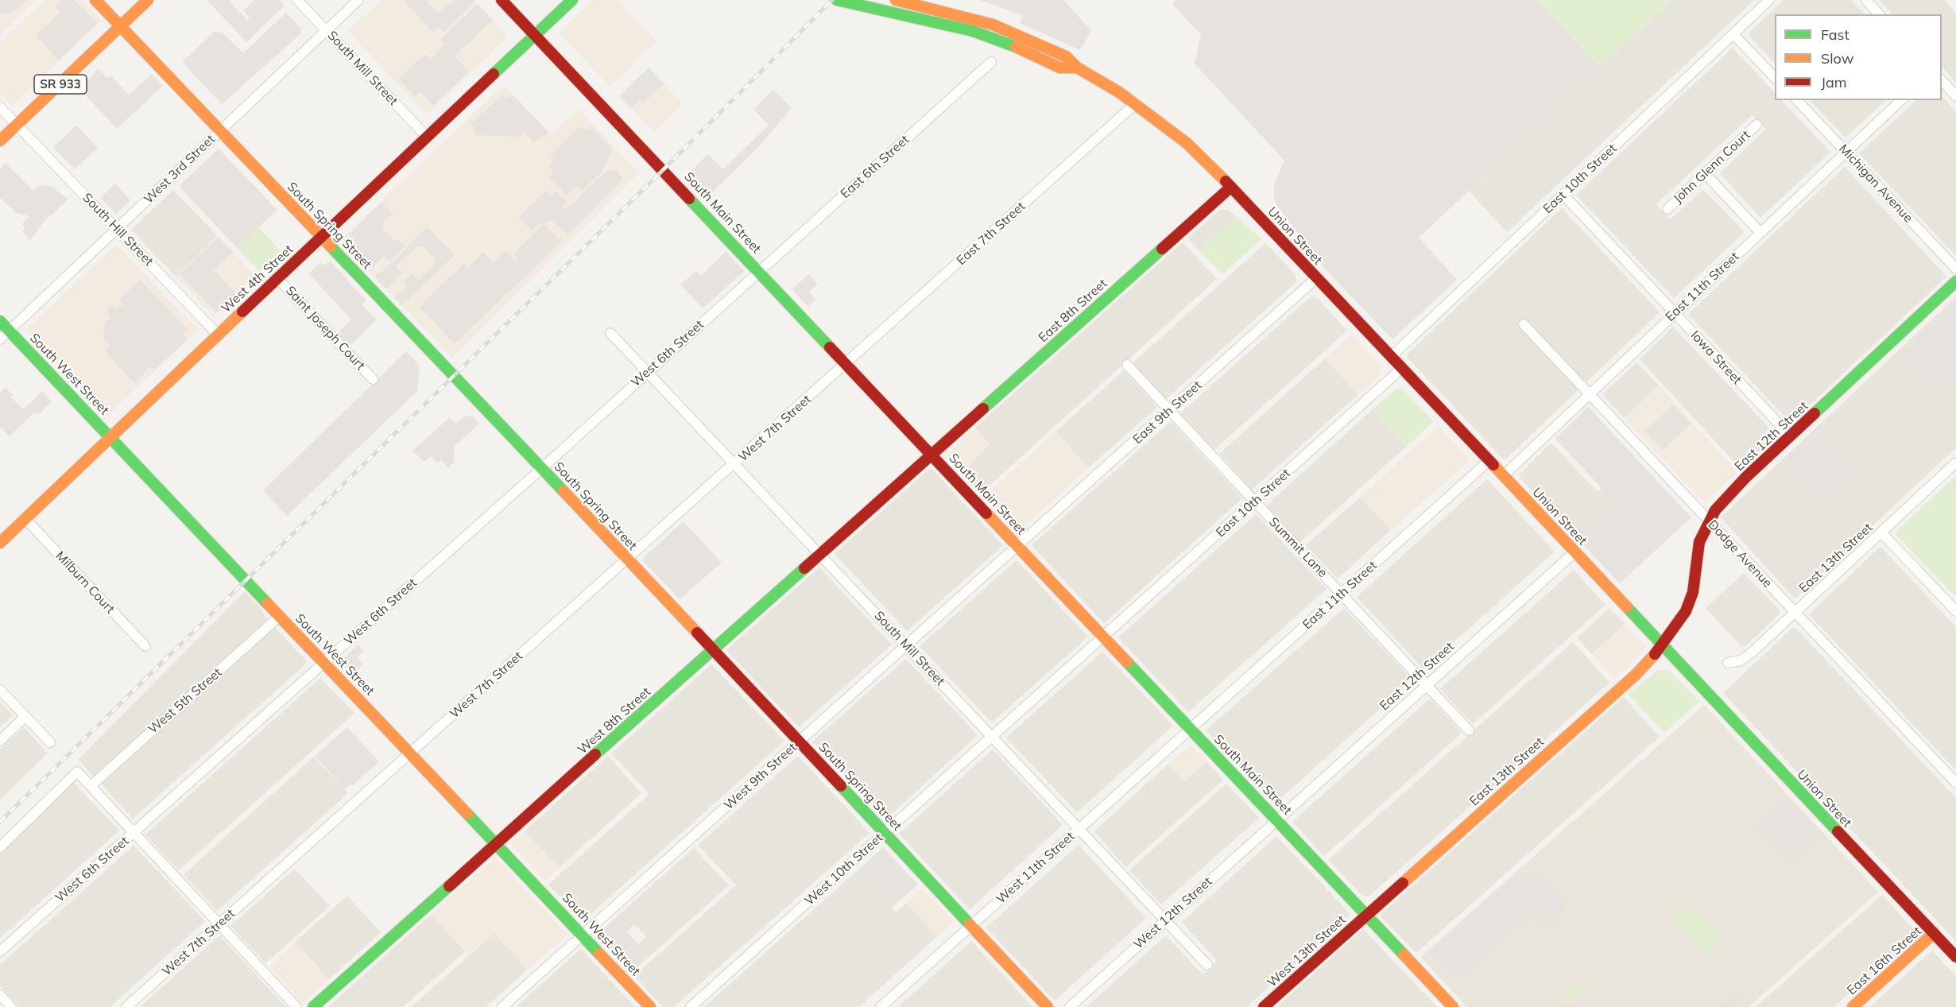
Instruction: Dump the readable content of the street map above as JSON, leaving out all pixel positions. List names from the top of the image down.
{
  "streets": {
    "street": [
      "South Mill Street",
      "SR 933",
      "East 6th Street",
      "John Glenn Court",
      "West 3rd Street",
      "East 10th Street",
      "Michigan Avenue",
      "South Main Street",
      "South Spring Street",
      "South Hill Street",
      "East 7th Street",
      "Union Street",
      "West 4th Street",
      "East 11th Street",
      "East 8th Street",
      "Saint Joseph Court",
      "West 6th Street",
      "Iowa Street",
      "South West Street",
      "East 9th Street",
      "West 7th Street",
      "East 12th Street",
      "Summit Lane",
      "Dodge Avenue",
      "East 13th Street",
      "Milburn Court",
      "West 5th Street",
      "West 8th Street",
      "West 9th Street",
      "West 11th Street",
      "West 10th Street",
      "West 12th Street",
      "West 13th Street",
      "East 16th Street"
    ]
  },
  "crossings": [
    ["South Mill Street", "West 3rd Street"],
    ["South Mill Street", "West 4th Street"],
    ["South Mill Street", "West 6th Street"],
    ["South Mill Street", "West 7th Street"],
    ["South Mill Street", "West 8th Street"],
    ["South Mill Street", "West 9th Street"],
    ["South Mill Street", "West 11th Street"],
    ["South Mill Street", "West 10th Street"],
    ["South Mill Street", "West 12th Street"],
    ["SR 933", "South Spring Street"],
    ["SR 933", "South Hill Street"],
    ["East 6th Street", "South Main Street"],
    ["East 6th Street", "West 6th Street"],
    ["West 3rd Street", "South Spring Street"],
    ["West 3rd Street", "South Hill Street"],
    ["West 3rd Street", "South West Street"],
    ["East 10th Street", "South Main Street"],
    ["East 10th Street", "Union Street"],
    ["East 10th Street", "Iowa Street"],
    ["East 10th Street", "Summit Lane"],
    ["East 10th Street", "West 10th Street"],
    ["Michigan Avenue", "East 11th Street"],
    ["South Main Street", "East 7th Street"],
    ["South Main Street", "West 4th Street"],
    ["South Main Street", "East 11th Street"],
    ["South Main Street", "East 8th Street"],
    ["South Main Street", "West 6th Street"],
    ["South Main Street", "East 9th Street"],
    ["South Main Street", "West 7th Street"],
    ["South Main Street", "East 12th Street"],
    ["South Main Street", "East 13th Street"],
    ["South Main Street", "West 8th Street"],
    ["South Main Street", "West 9th Street"],
    ["South Main Street", "West 11th Street"],
    ["South Main Street", "West 10th Street"],
    ["South Main Street", "West 12th Street"],
    ["South Main Street", "West 13th Street"],
    ["South Spring Street", "West 4th Street"],
    ["South Spring Street", "West 6th Street"],
    ["South Spring Street", "West 7th Street"],
    ["South Spring Street", "West 8th Street"],
    ["South Spring Street", "West 9th Street"],
    ["South Spring Street", "West 11th Street"],
    ["South Spring Street", "West 10th Street"],
    ["South Hill Street", "West 4th Street"],
    ["East 7th Street", "Union Street"],
    ["East 7th Street", "West 7th Street"],
    ["Union Street", "East 11th Street"],
    ["Union Street", "East 8th Street"],
    ["Union Street", "East 9th Street"],
    ["Union Street", "East 12th Street"],
    ["Union Street", "East 13th Street"],
    ["Union Street", "East 16th Street"],
    ["West 4th Street", "Saint Joseph Court"],
    ["West 4th Street", "South West Street"],
    ["West 4th Street", "Milburn Court"],
    ["East 11th Street", "Iowa Street"],
    ["East 11th Street", "Summit Lane"],
    ["East 11th Street", "Dodge Avenue"],
    ["East 11th Street", "West 11th Street"],
    ["East 8th Street", "West 8th Street"],
    ["West 6th Street", "South West Street"],
    ["Iowa Street", "East 12th Street"],
    ["South West Street", "West 7th Street"],
    ["South West Street", "West 5th Street"],
    ["South West Street", "West 8th Street"],
    ["South West Street", "West 9th Street"],
    ["East 9th Street", "Summit Lane"],
    ["East 9th Street", "West 9th Street"],
    ["East 12th Street", "Summit Lane"],
    ["East 12th Street", "Dodge Avenue"],
    ["East 12th Street", "East 13th Street"],
    ["East 12th Street", "West 12th Street"],
    ["Dodge Avenue", "East 13th Street"],
    ["East 13th Street", "West 13th Street"]
  ],
  "legend": ["Fast", "Slow", "Jam"]
}
